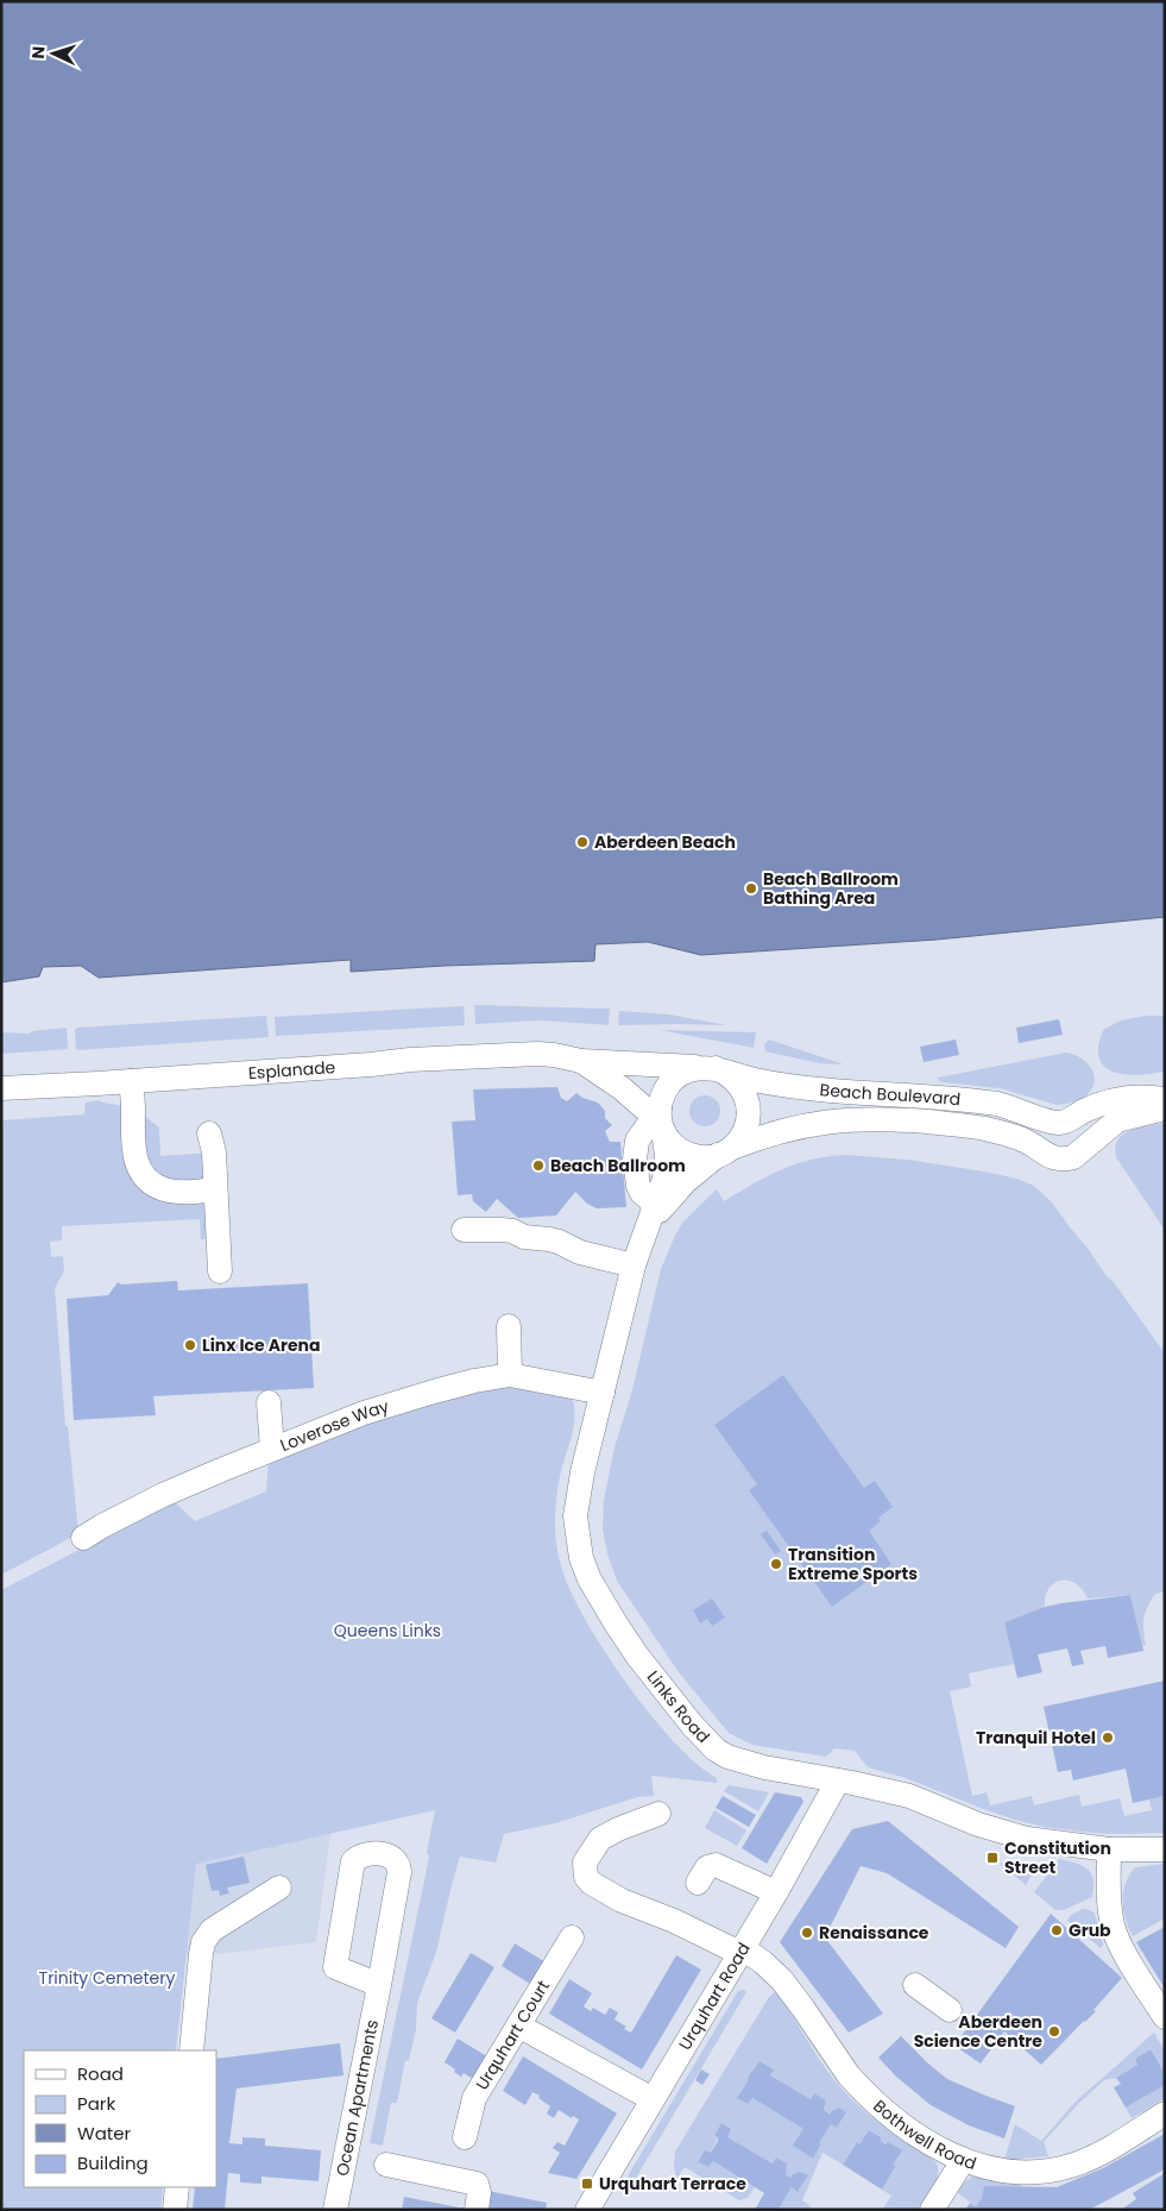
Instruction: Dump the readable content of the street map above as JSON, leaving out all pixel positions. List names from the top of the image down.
{
  "streets": {
    "street": [
      "Esplanade",
      "Beach Boulevard",
      "Loverose Way",
      "Links Road",
      "Urquhart Road",
      "Urquhart Court",
      "Ocean Apartments",
      "Bothwell Road"
    ]
  },
  "crossings": [
    ["Esplanade", "Beach Boulevard"],
    ["Esplanade", "Links Road"],
    ["Beach Boulevard", "Links Road"],
    ["Loverose Way", "Links Road"],
    ["Links Road", "Urquhart Road"],
    ["Urquhart Road", "Bothwell Road"]
  ],
  "parks": ["Queens Links", "Trinity Cemetery"],
  "places": {
    "other": [
      "Aberdeen Beach",
      "Beach Ballroom Bathing Area",
      "Beach Ballroom",
      "Linx Ice Arena",
      "Transition Extreme Sports",
      "Tranquil Hotel",
      "Grub",
      "Renaissance",
      "Aberdeen Science Centre"
    ],
    "transit": ["Constitution Street", "Urquhart Terrace"]
  },
  "legend": [
    "Road",
    "Park",
    "Water",
    "Building"
  ],
  "north": "left"
}
